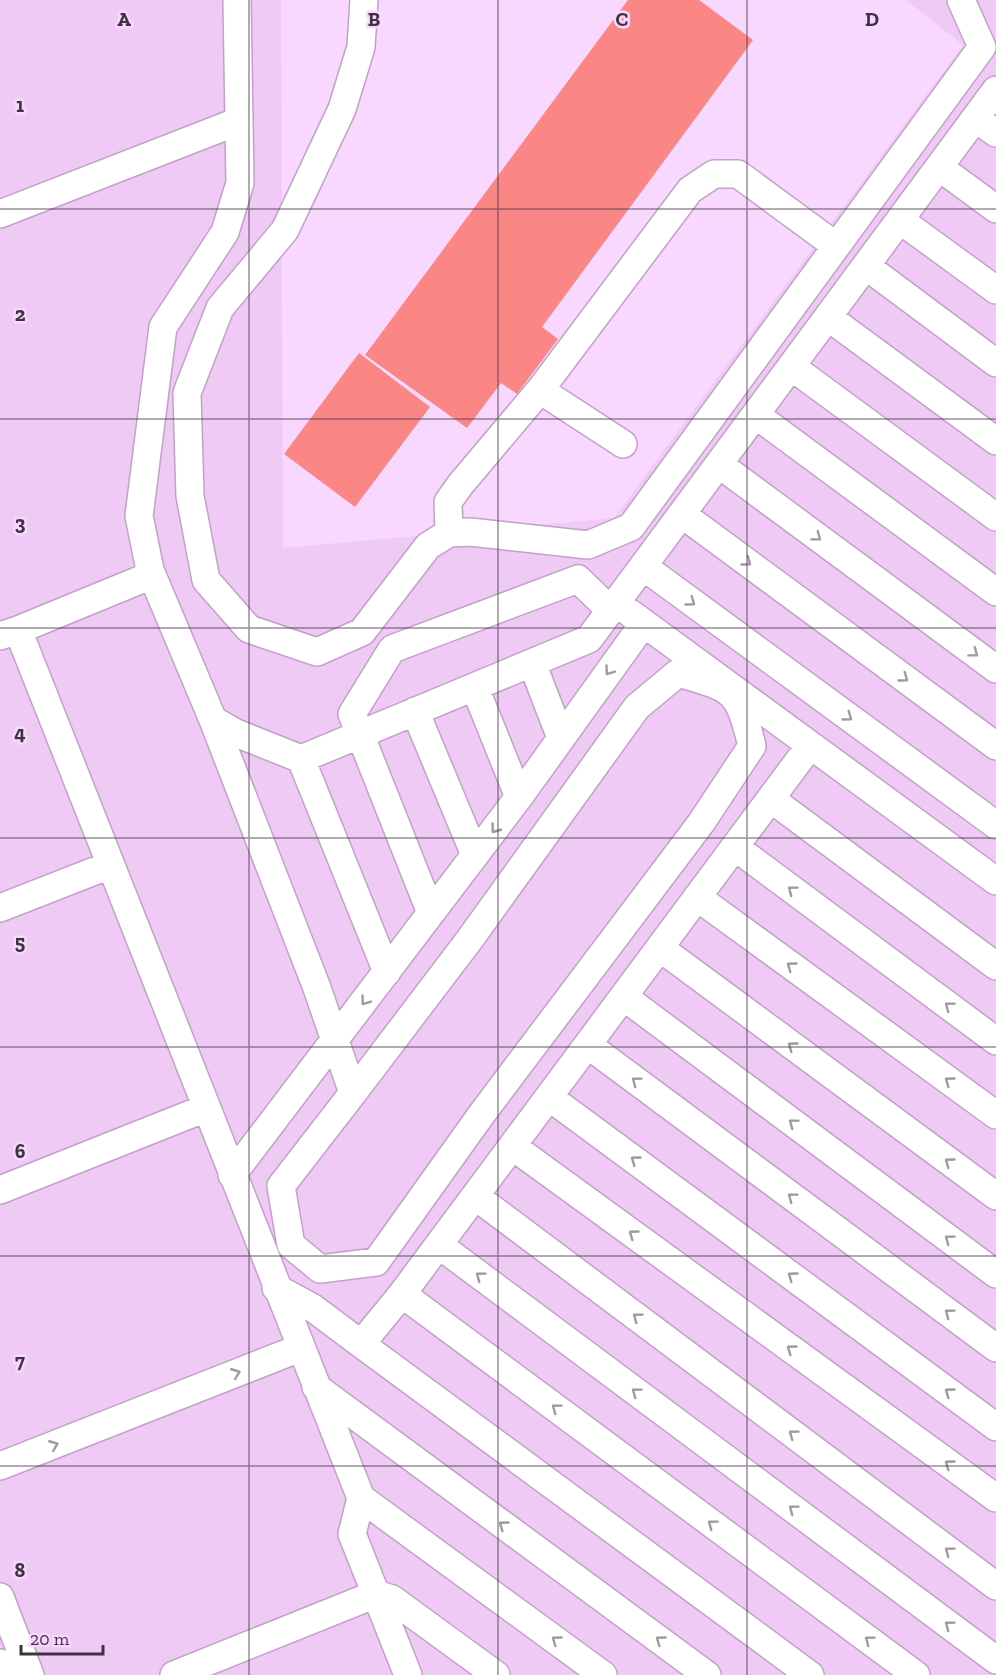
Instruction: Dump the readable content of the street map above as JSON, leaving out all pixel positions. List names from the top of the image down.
{
  "scale_bar": "20 m",
  "grid": {
    "columns": [
      "A",
      "B",
      "C",
      "D"
    ],
    "rows": [
      "1",
      "2",
      "3",
      "4",
      "5",
      "6",
      "7",
      "8"
    ]
  }
}
